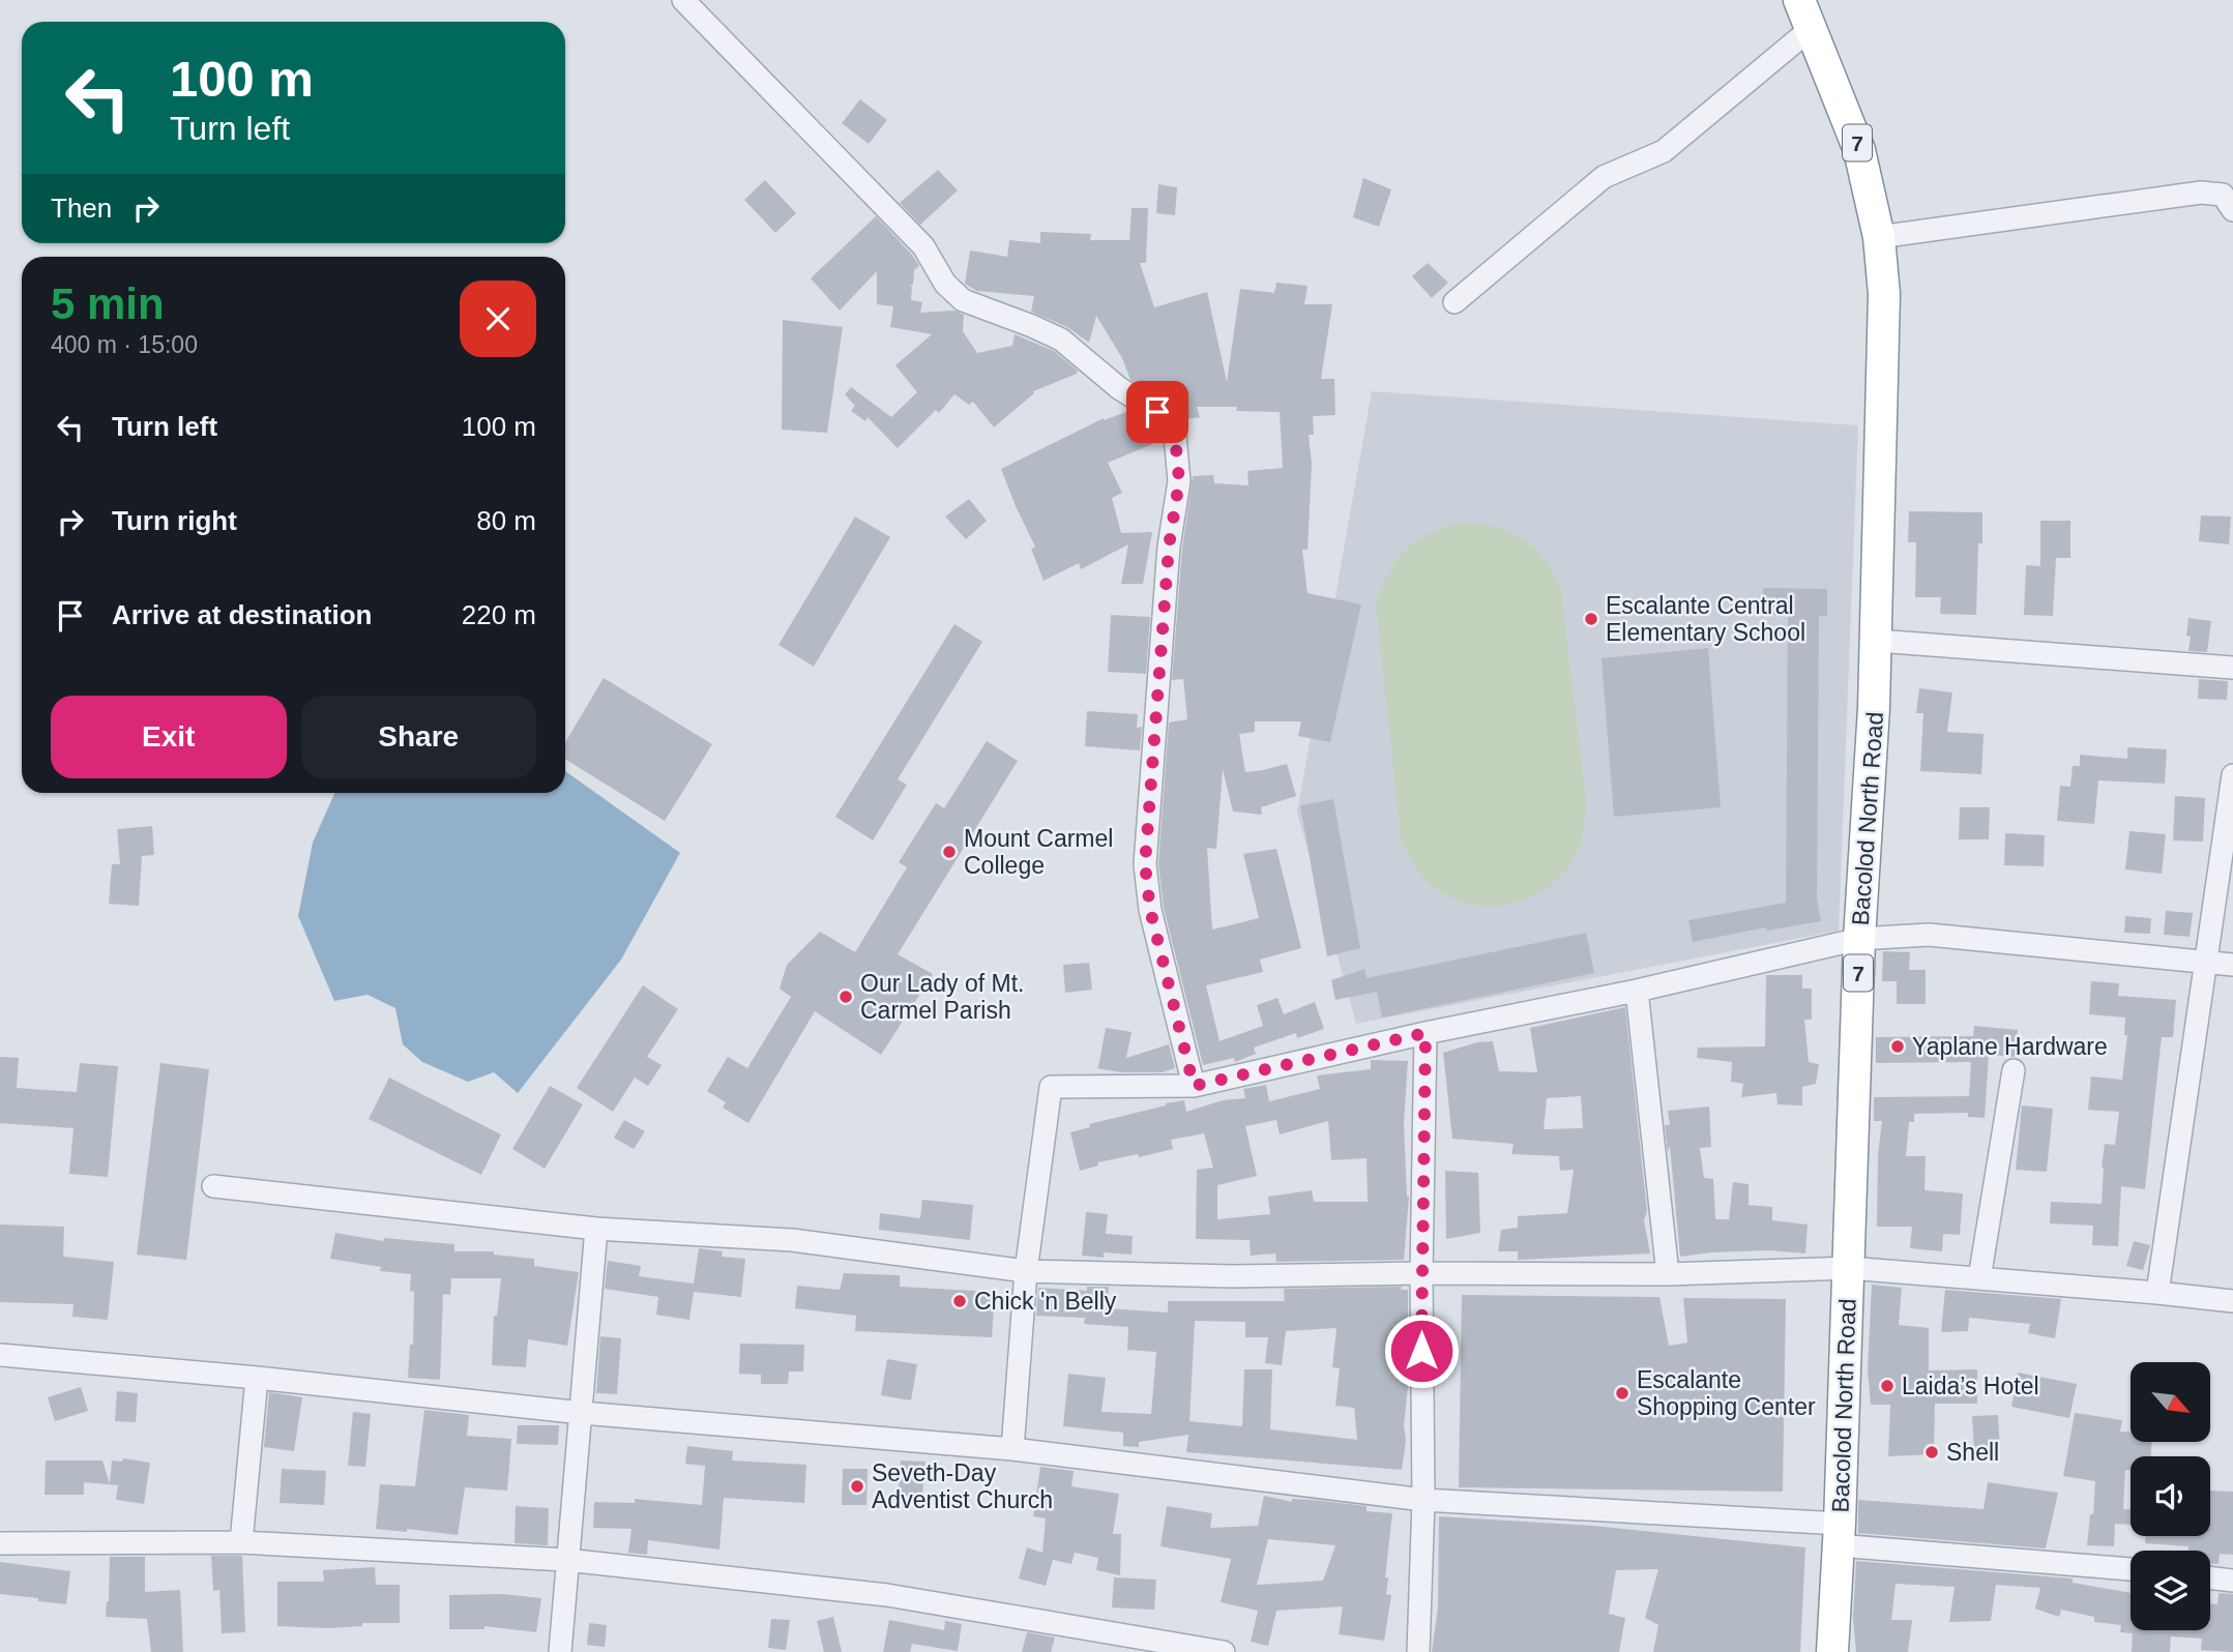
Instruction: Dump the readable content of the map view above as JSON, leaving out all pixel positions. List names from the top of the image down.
{
  "streets": {
    "highway": ["7", "Bacolod North Road"]
  },
  "places": [
    "Escalante Central Elementary School",
    "Mount Carmel College",
    "Our Lady of Mt. Carmel Parish",
    "Yaplane Hardware",
    "Chick 'n Belly",
    "Laida’s Hotel",
    "Escalante Shopping Center",
    "Shell",
    "Seveth-Day Adventist Church"
  ],
  "north": "bottom right",
  "page": {
    "turn": ["100 m", "Turn left"],
    "then": "Then",
    "heading": ["5 min", "400 m · 15:00"],
    "list": [
      {
        "name": "Turn left",
        "value": "100 m"
      },
      {
        "name": "Turn right",
        "value": "80 m"
      },
      {
        "name": "Arrive at destination",
        "value": "220 m"
      }
    ],
    "buttons": ["Exit", "Share"]
  }
}
